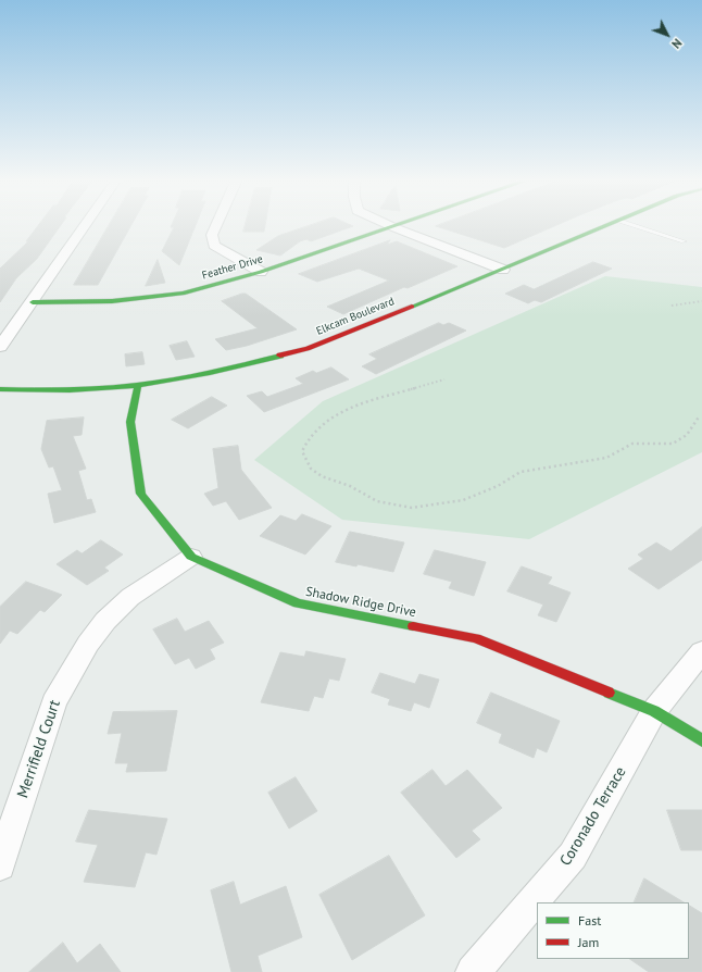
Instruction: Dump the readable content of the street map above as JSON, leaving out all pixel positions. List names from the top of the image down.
{
  "streets": {
    "street": [
      "Feather Drive",
      "Elkcam Boulevard",
      "Shadow Ridge Drive",
      "Merrifield Court",
      "Coronado Terrace"
    ]
  },
  "crossings": [
    ["Elkcam Boulevard", "Shadow Ridge Drive"],
    ["Shadow Ridge Drive", "Merrifield Court"],
    ["Shadow Ridge Drive", "Coronado Terrace"]
  ],
  "legend": ["Fast", "Jam"],
  "north": "bottom right"
}
